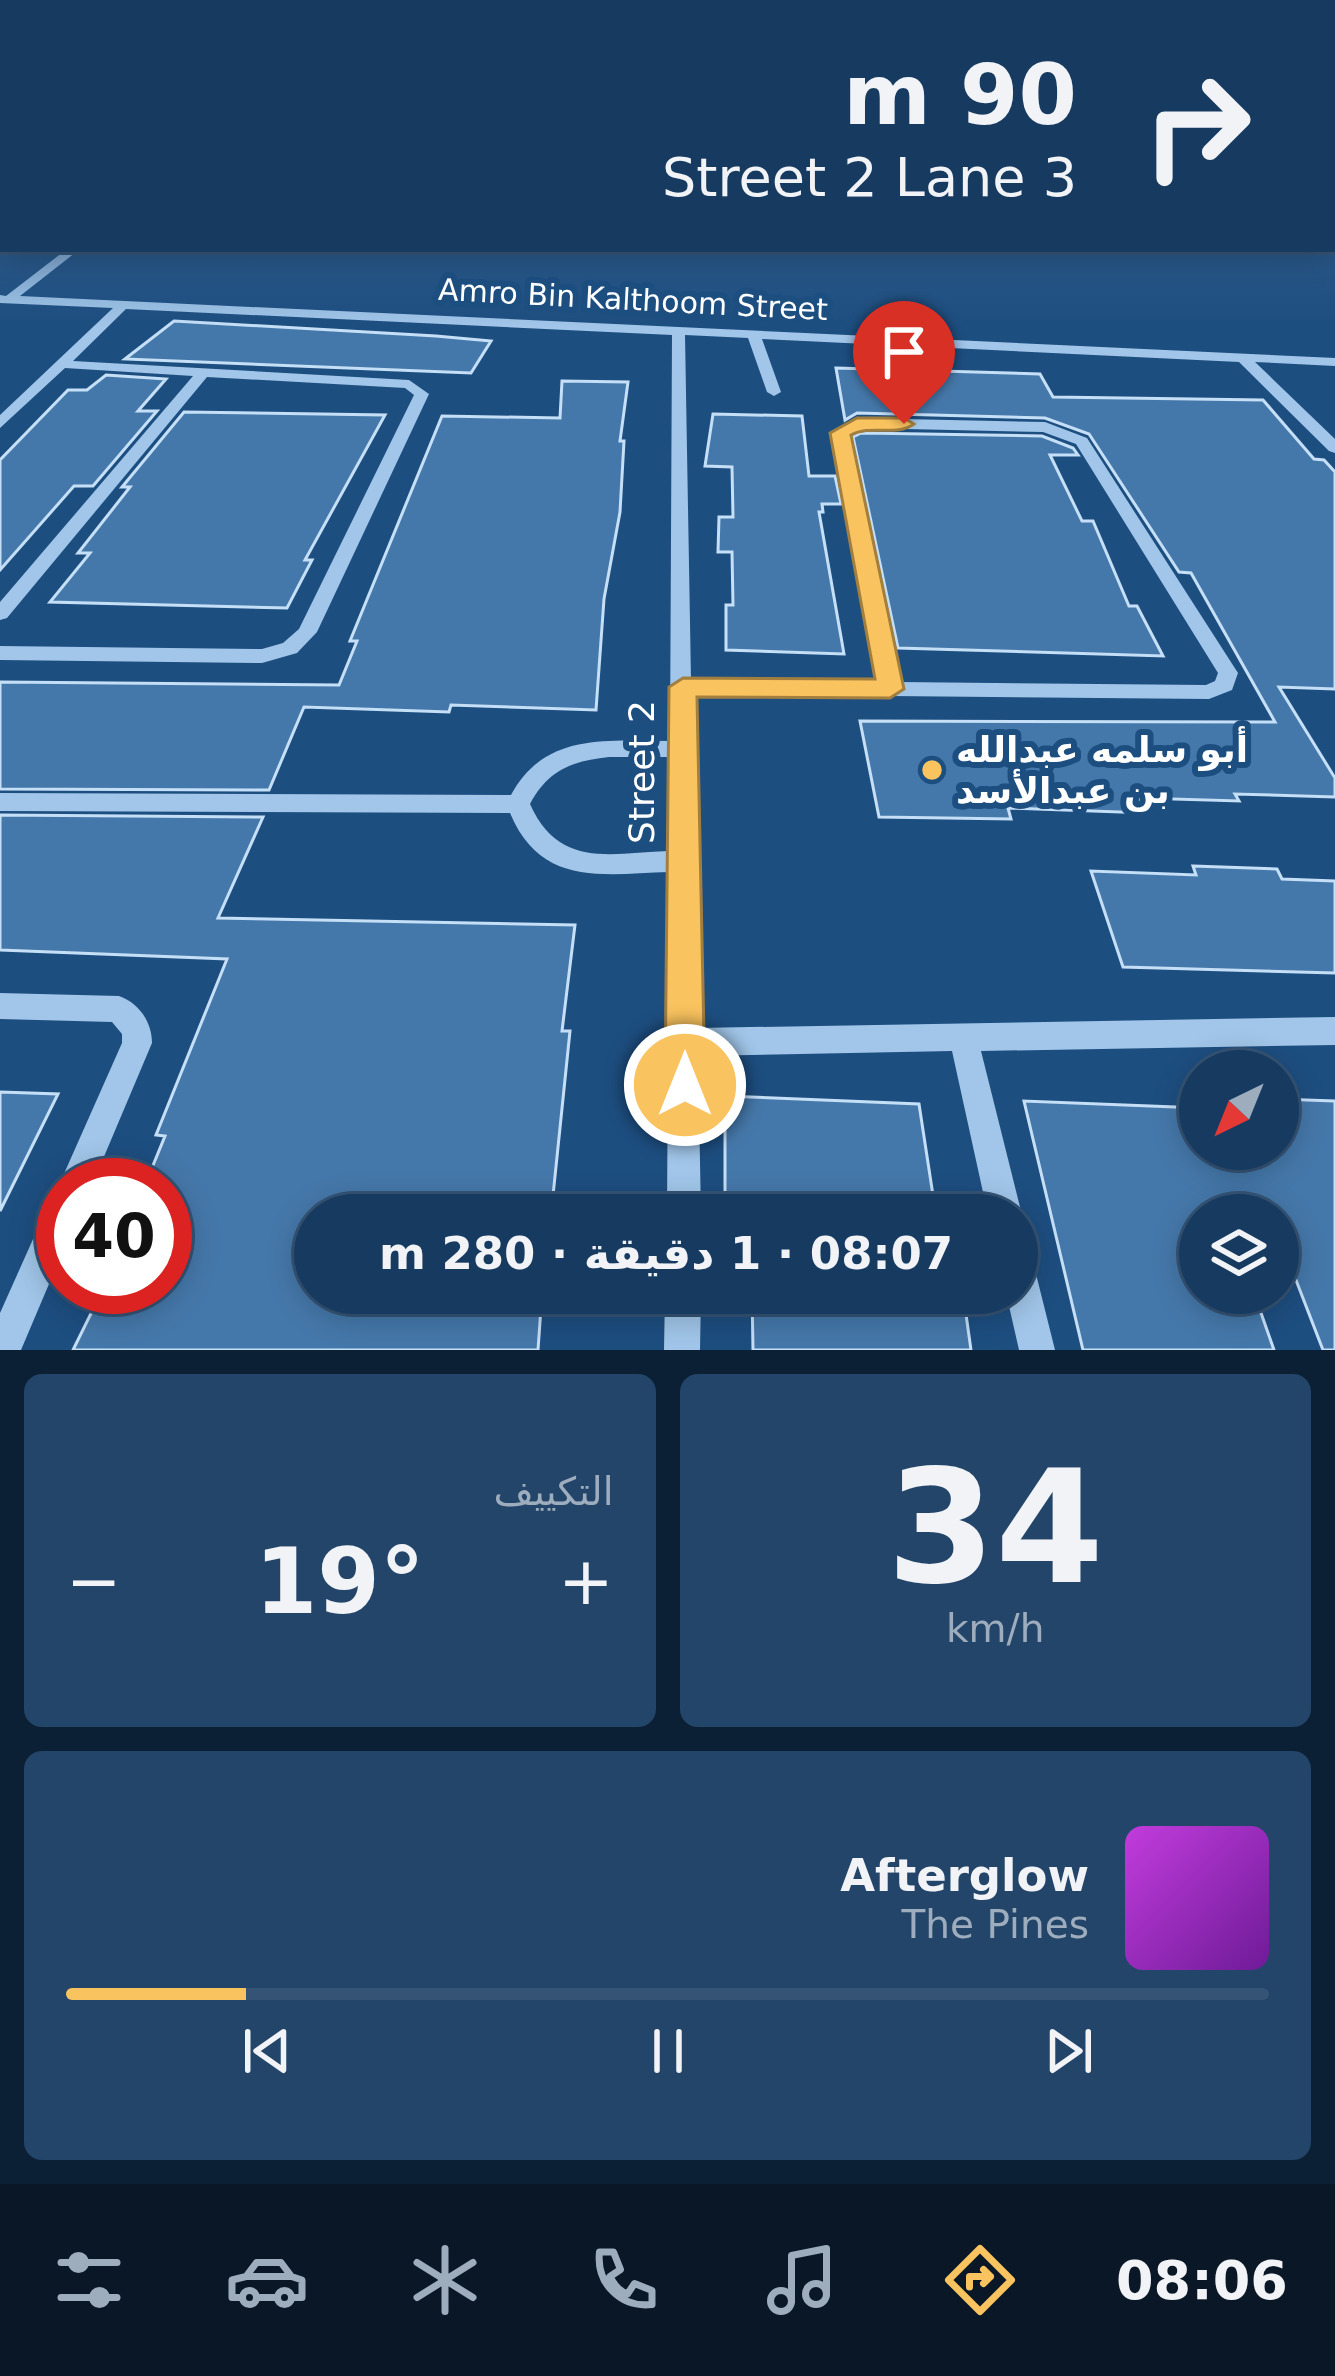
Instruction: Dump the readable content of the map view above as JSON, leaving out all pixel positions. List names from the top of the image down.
{
  "streets": {
    "street": ["Amro Bin Kalthoom Street", "Street 2"]
  },
  "crossings": [
    ["Amro Bin Kalthoom Street", "Street 2"]
  ],
  "places": ["أبو سلمه عبدالله بن عبدالأسد"],
  "north": "bottom left",
  "page": {
    "turn": ["90 m", "Street 2 Lane 3"],
    "limit": "40",
    "trip": "08:07 · 1 دقيقة · 280 m",
    "tile": [
      ["34", "km/h"],
      "التكييف"
    ],
    "heat": ["−", "19°", "+"],
    "song": ["Afterglow", "The Pines"],
    "tabs": "08:06"
  }
}
